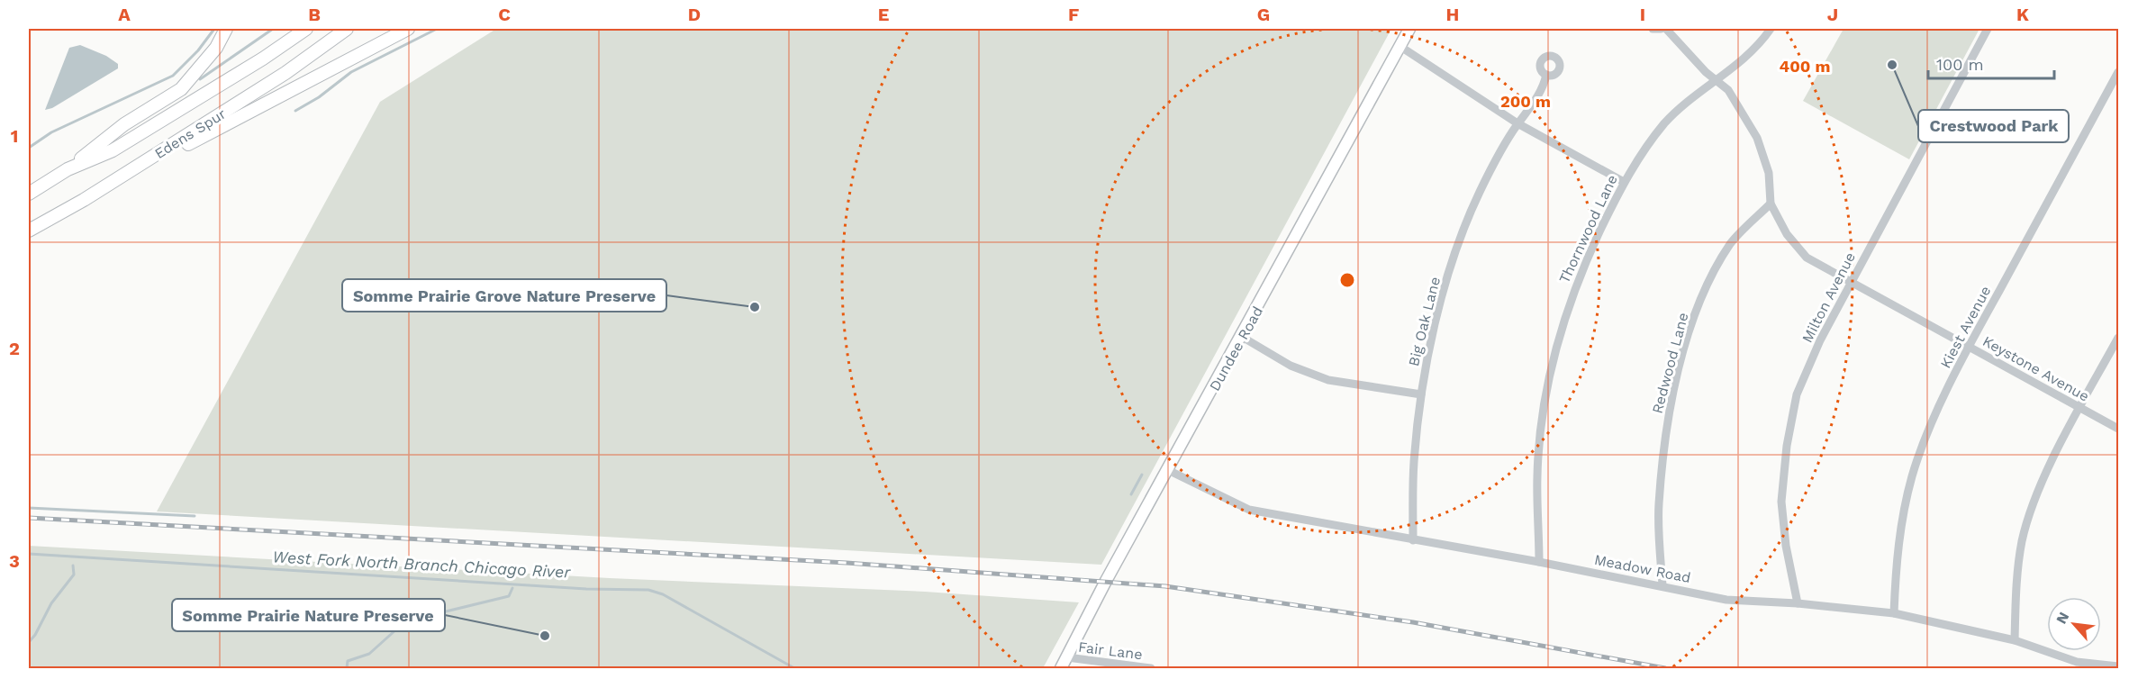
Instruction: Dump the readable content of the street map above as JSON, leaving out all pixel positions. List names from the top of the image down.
{
  "streets": {
    "highway": ["Edens Spur"],
    "main road": ["Dundee Road"],
    "street": [
      "Thornwood Lane",
      "Milton Avenue",
      "Big Oak Lane",
      "Kiest Avenue",
      "Redwood Lane",
      "Keystone Avenue",
      "Meadow Road",
      "Fair Lane"
    ]
  },
  "crossings": [
    ["Thornwood Lane", "Keystone Avenue"],
    ["Thornwood Lane", "Meadow Road"],
    ["Milton Avenue", "Keystone Avenue"],
    ["Milton Avenue", "Meadow Road"],
    ["Big Oak Lane", "Meadow Road"],
    ["Kiest Avenue", "Keystone Avenue"],
    ["Kiest Avenue", "Meadow Road"],
    ["Dundee Road", "Meadow Road"],
    ["Dundee Road", "Fair Lane"],
    ["Redwood Lane", "Keystone Avenue"],
    ["Redwood Lane", "Meadow Road"]
  ],
  "water": ["West Fork North Branch Chicago River"],
  "places": ["Crestwood Park", "Somme Prairie Grove Nature Preserve", "Somme Prairie Nature Preserve"],
  "scale_bar": "100 m",
  "north": "top left",
  "grid": {
    "columns": [
      "A",
      "B",
      "C",
      "D",
      "E",
      "F",
      "G",
      "H",
      "I",
      "J",
      "K"
    ],
    "rows": ["1", "2", "3"]
  },
  "rings": ["400 m", "200 m"]
}
